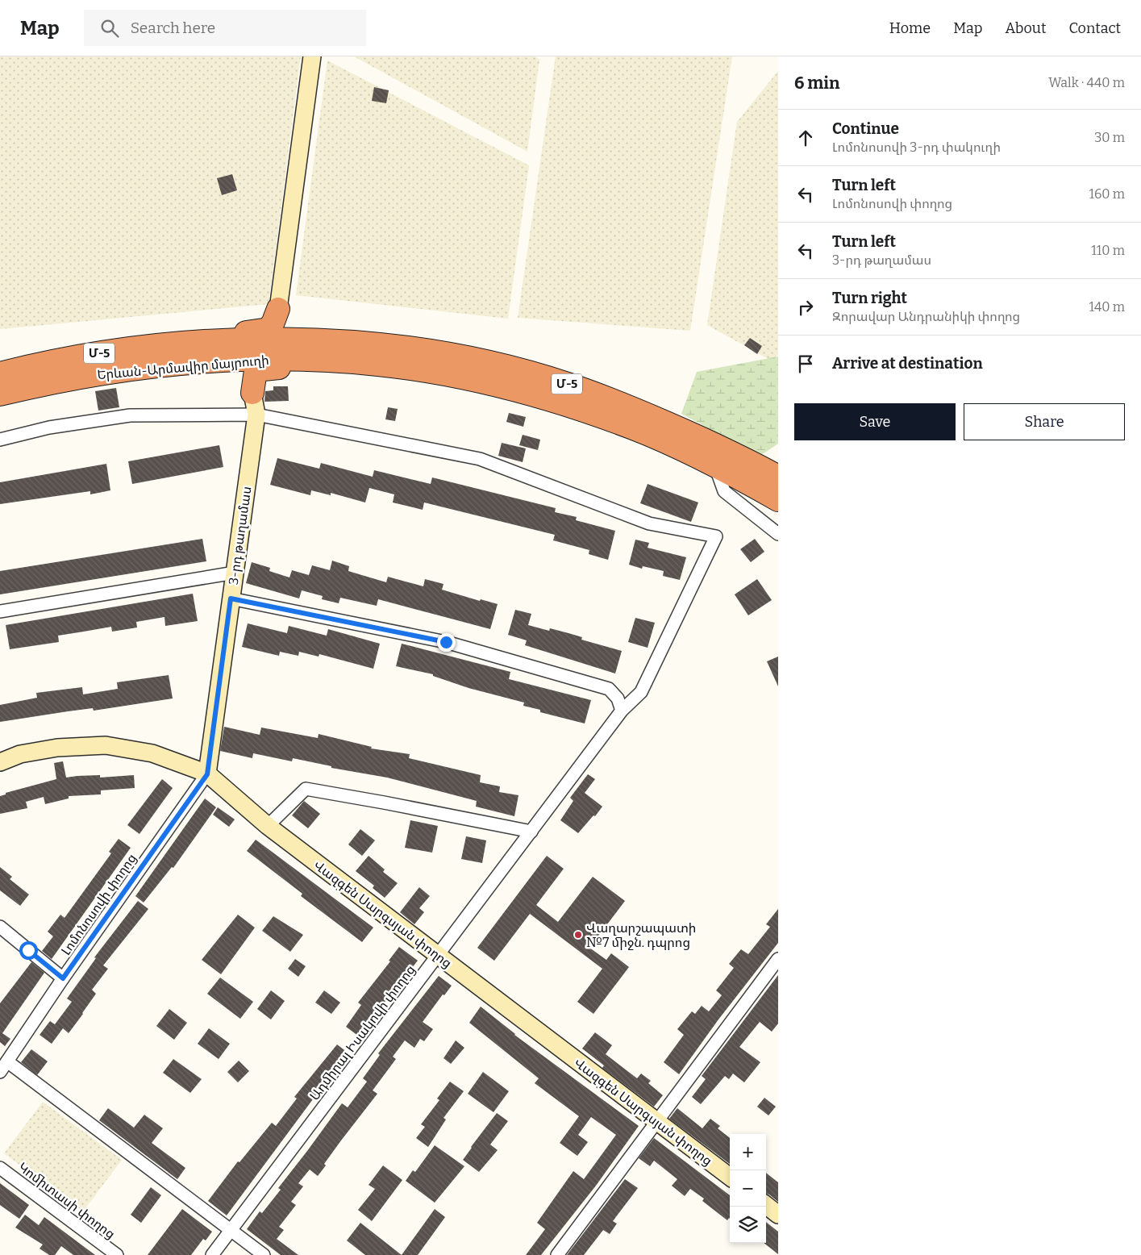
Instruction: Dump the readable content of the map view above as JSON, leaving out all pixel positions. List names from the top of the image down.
{
  "streets": {
    "highway": ["Մ-5", "Երևան-Արմավիր մայրուղի"],
    "street": [
      "3-րդ թաղամաս",
      "Լոմոնոսովի փողոց",
      "Վազգեն Սարգսյան փողոց",
      "Ադմիրալ Իսակովի փողոց",
      "Կոմիտասի փողոց"
    ]
  },
  "crossings": [
    ["3-րդ թաղամաս", "Լոմոնոսովի փողոց"],
    ["3-րդ թաղամաս", "Վազգեն Սարգսյան փողոց"],
    ["3-րդ թաղամաս", "Ադմիրալ Իսակովի փողոց"],
    ["Լոմոնոսովի փողոց", "Վազգեն Սարգսյան փողոց"],
    ["Վազգեն Սարգսյան փողոց", "Ադմիրալ Իսակովի փողոց"]
  ],
  "places": ["Վաղարշապատի №7 միջն. դպրոց"],
  "page": {
    "header": "Map",
    "search": "Search here",
    "nav": [
      "Home",
      "Map",
      "About",
      "Contact"
    ],
    "heading": ["6 min", "Walk · 440 m"],
    "list": [
      ["Continue", "Լոմոնոսովի 3-րդ փակուղի", "30 m"],
      ["Turn left", "Լոմոնոսովի փողոց", "160 m"],
      ["Turn left", "3-րդ թաղամաս", "110 m"],
      ["Turn right", "Զորավար Անդրանիկի փողոց", "140 m"],
      "Arrive at destination"
    ],
    "buttons": ["Save", "Share"],
    "map_buttons": ["+", "−"]
  }
}
